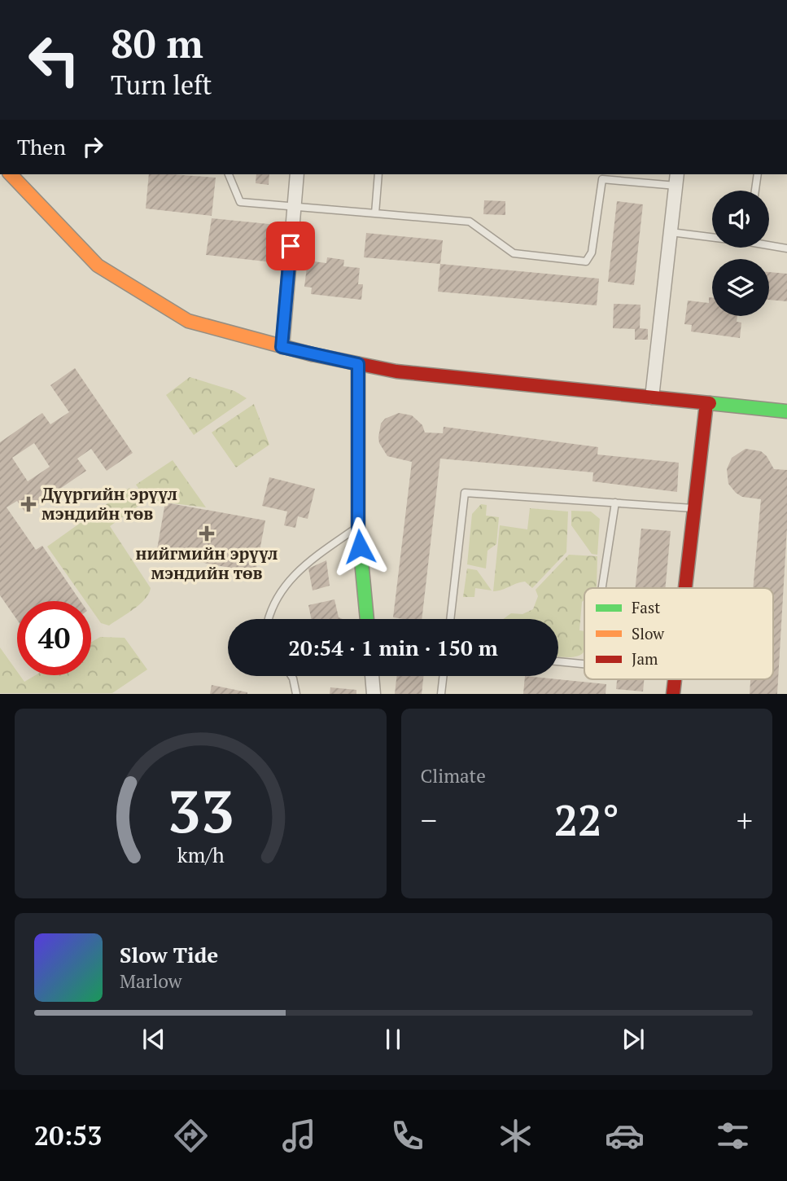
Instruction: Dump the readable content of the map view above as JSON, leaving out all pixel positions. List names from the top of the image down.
{
  "places": {
    "health": ["Дүүргийн эрүүл мэндийн төв", "нийгмийн эрүүл мэндийн төв"]
  },
  "legend": ["Fast", "Slow", "Jam"],
  "page": {
    "turn": ["80 m", "Turn left"],
    "then": "Then",
    "limit": "40",
    "trip": "20:54 · 1 min · 150 m",
    "tile": "Climate",
    "heat": ["−", "22°", "+"],
    "song": ["Slow Tide", "Marlow"],
    "tabs": "20:53",
    "gauge": ["33", "km/h"]
  }
}
